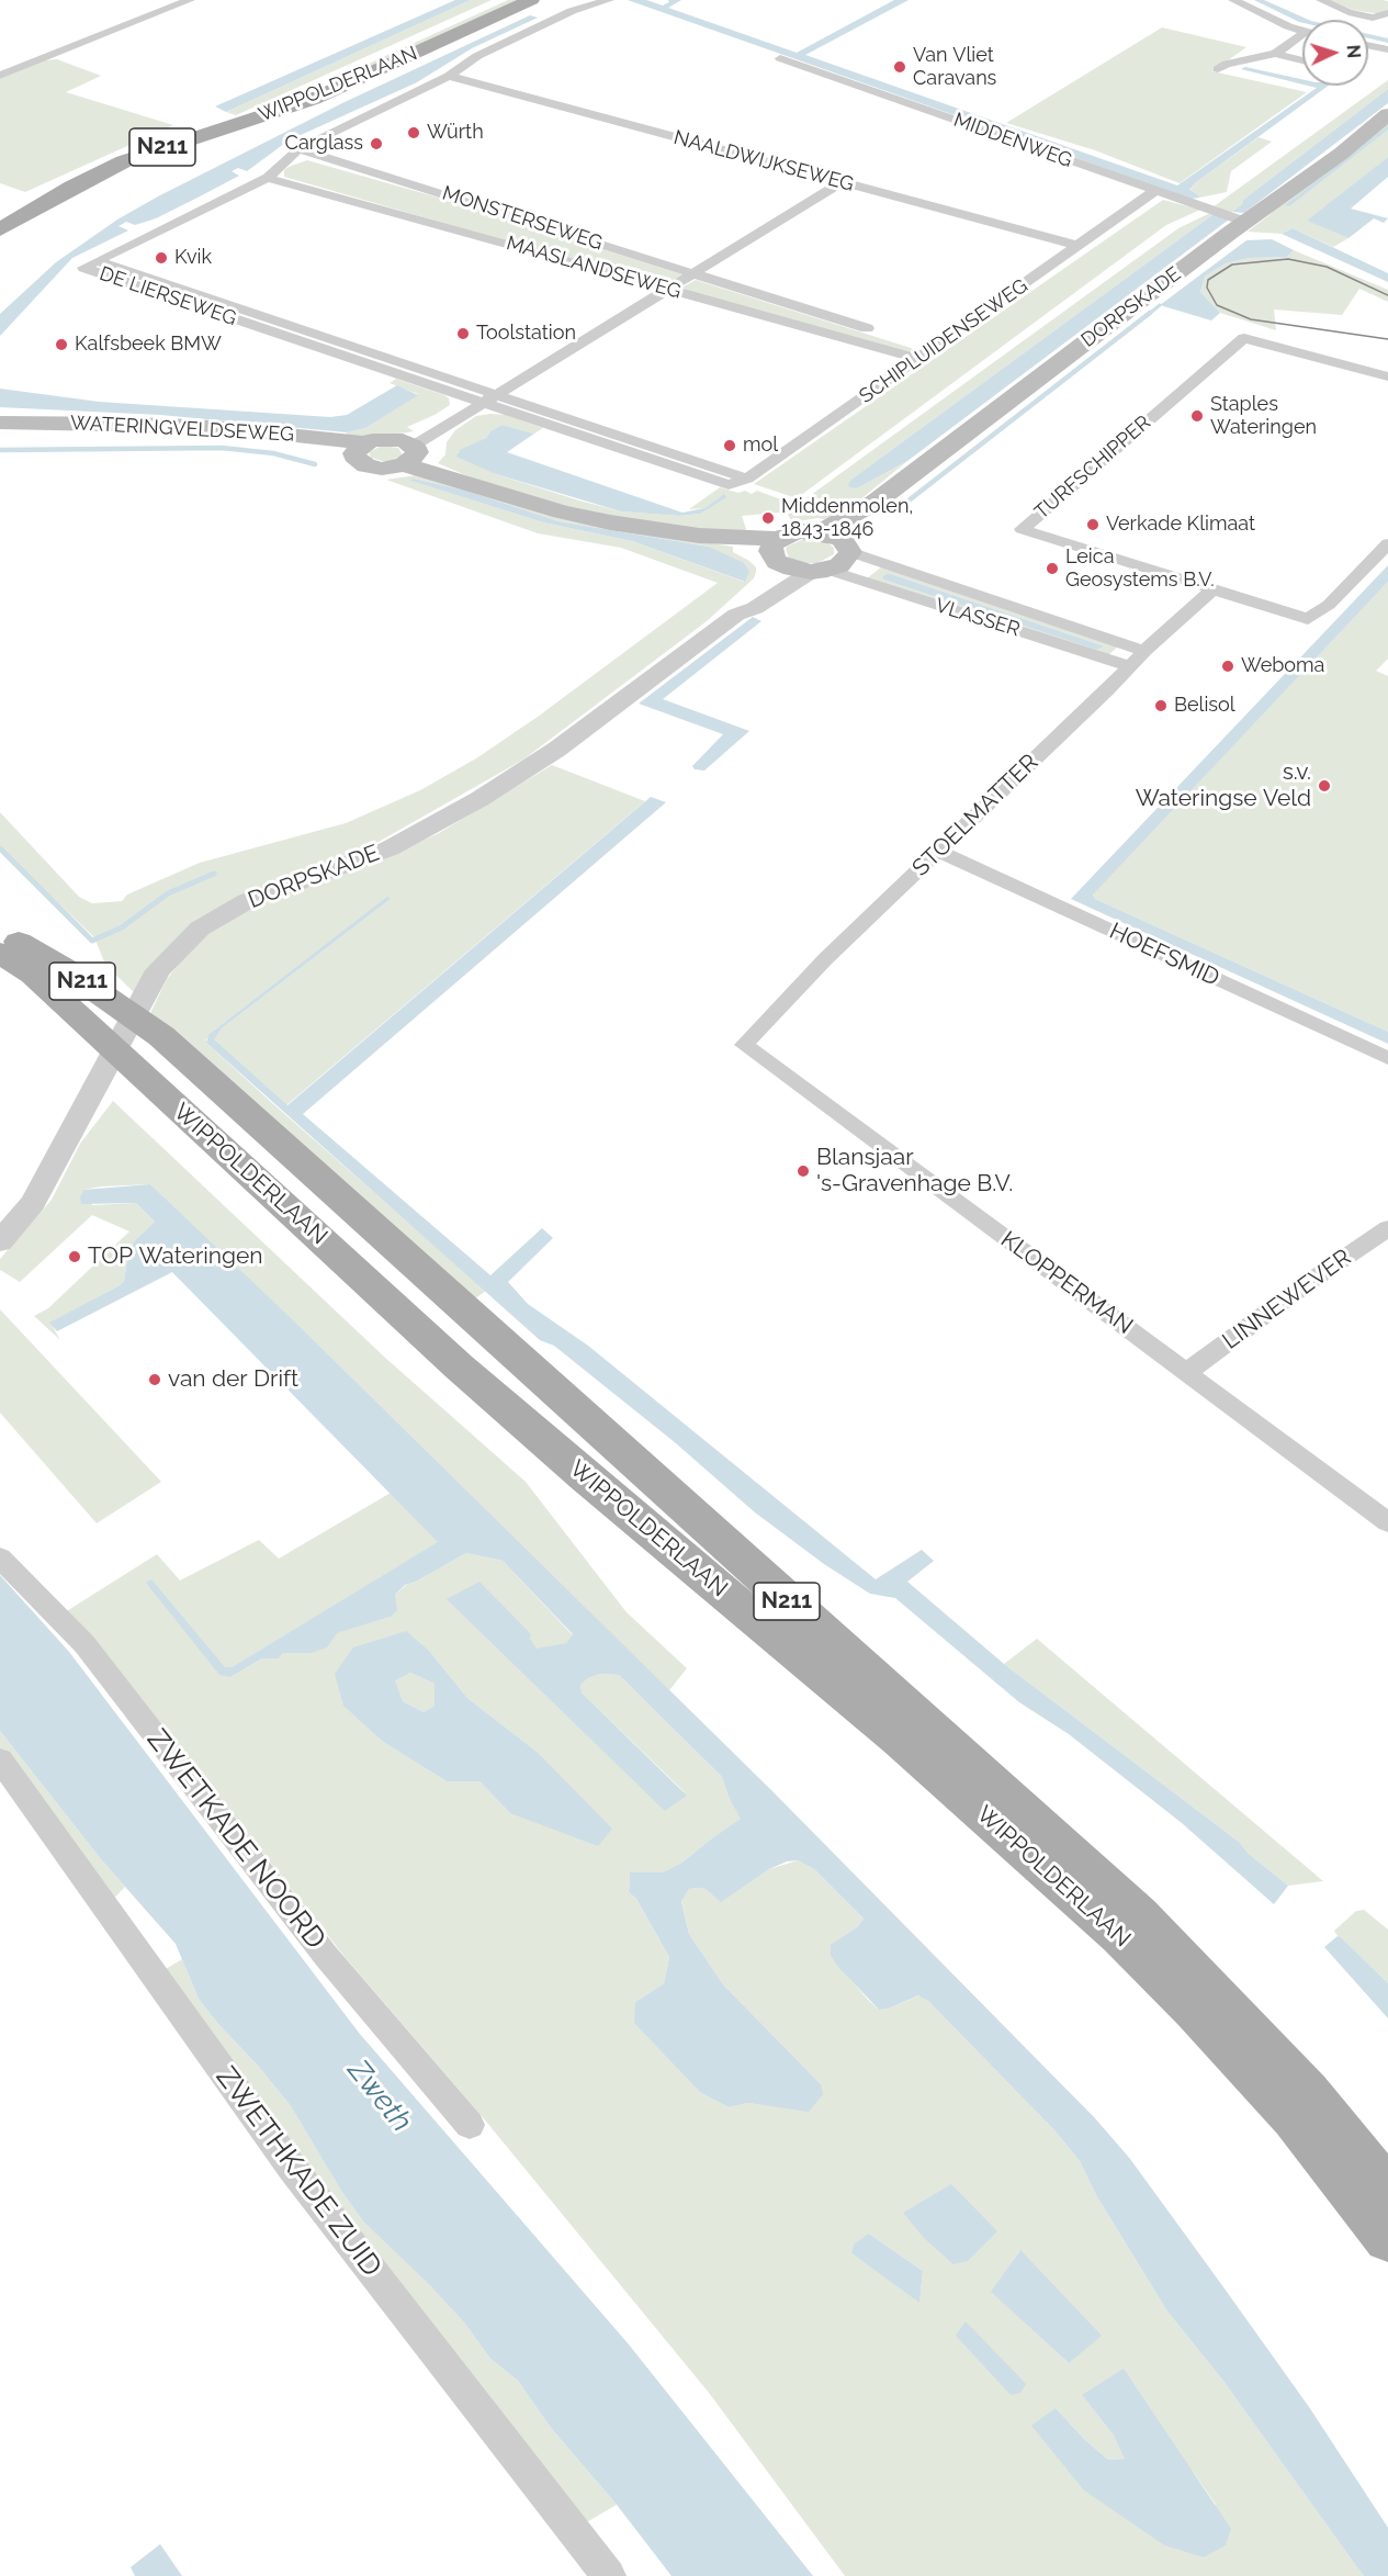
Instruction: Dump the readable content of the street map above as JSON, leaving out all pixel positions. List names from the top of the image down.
{
  "streets": {
    "main road": [
      "WIPPOLDERLAAN",
      "N211",
      "DORPSKADE",
      "WATERINGVELDSEWEG"
    ],
    "street": [
      "MIDDENWEG",
      "NAALDWIJKSEWEG",
      "MONSTERSEWEG",
      "MAASLANDSEWEG",
      "DE LIERSEWEG",
      "SCHIPLUIDENSEWEG",
      "TURFSCHIPPER",
      "VLASSER",
      "STOELMATTER",
      "HOEFSMID",
      "KLOPPERMAN",
      "LINNEWEVER",
      "ZWETKADE NOORD",
      "ZWETHKADE ZUID"
    ]
  },
  "crossings": [
    ["MIDDENWEG", "DORPSKADE"],
    ["MIDDENWEG", "SCHIPLUIDENSEWEG"],
    ["NAALDWIJKSEWEG", "SCHIPLUIDENSEWEG"],
    ["MONSTERSEWEG", "SCHIPLUIDENSEWEG"],
    ["MAASLANDSEWEG", "DE LIERSEWEG"],
    ["MAASLANDSEWEG", "SCHIPLUIDENSEWEG"],
    ["DE LIERSEWEG", "SCHIPLUIDENSEWEG"],
    ["DORPSKADE", "VLASSER"],
    ["TURFSCHIPPER", "STOELMATTER"],
    ["VLASSER", "STOELMATTER"],
    ["STOELMATTER", "HOEFSMID"],
    ["STOELMATTER", "KLOPPERMAN"],
    ["KLOPPERMAN", "LINNEWEVER"]
  ],
  "water": ["Zweth"],
  "places": [
    "Van Vliet Caravans",
    "Würth",
    "Carglass",
    "Kvik",
    "Toolstation",
    "Kalfsbeek BMW",
    "Staples Wateringen",
    "mol",
    "Middenmolen, 1843-1846",
    "Verkade Klimaat",
    "Leica Geosystems B.V.",
    "Weboma",
    "Belisol",
    "s.v. Wateringse Veld",
    "Blansjaar 's-Gravenhage B.V.",
    "TOP Wateringen",
    "van der Drift"
  ],
  "north": "right"
}
